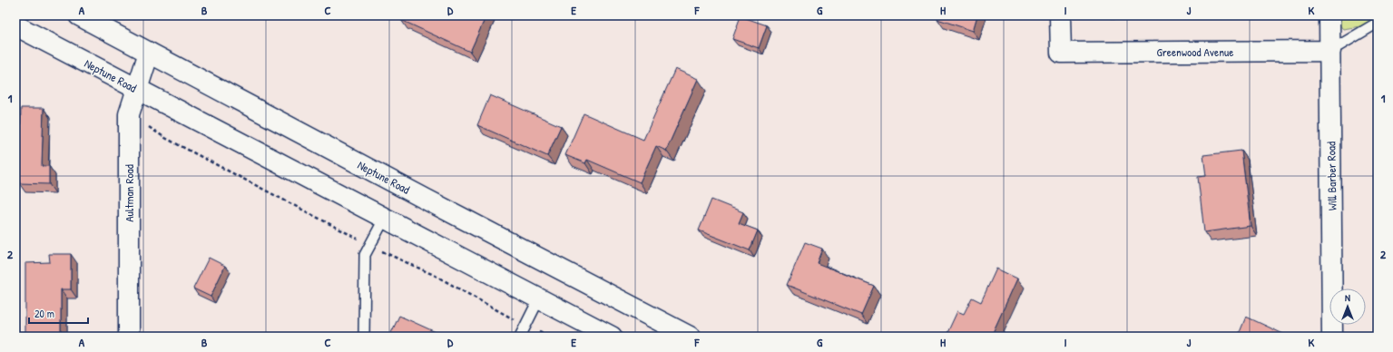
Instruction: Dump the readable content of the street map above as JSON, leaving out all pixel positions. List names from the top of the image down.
{
  "streets": {
    "main road": [
      "Greenwood Avenue",
      "Neptune Road",
      "Will Barber Road",
      "Aultman Road"
    ]
  },
  "crossings": [
    ["Greenwood Avenue", "Will Barber Road"],
    ["Neptune Road", "Aultman Road"]
  ],
  "scale_bar": "20 m",
  "north": "top",
  "grid": {
    "columns": [
      "A",
      "B",
      "C",
      "D",
      "E",
      "F",
      "G",
      "H",
      "I",
      "J",
      "K"
    ],
    "rows": ["1", "2"]
  }
}
